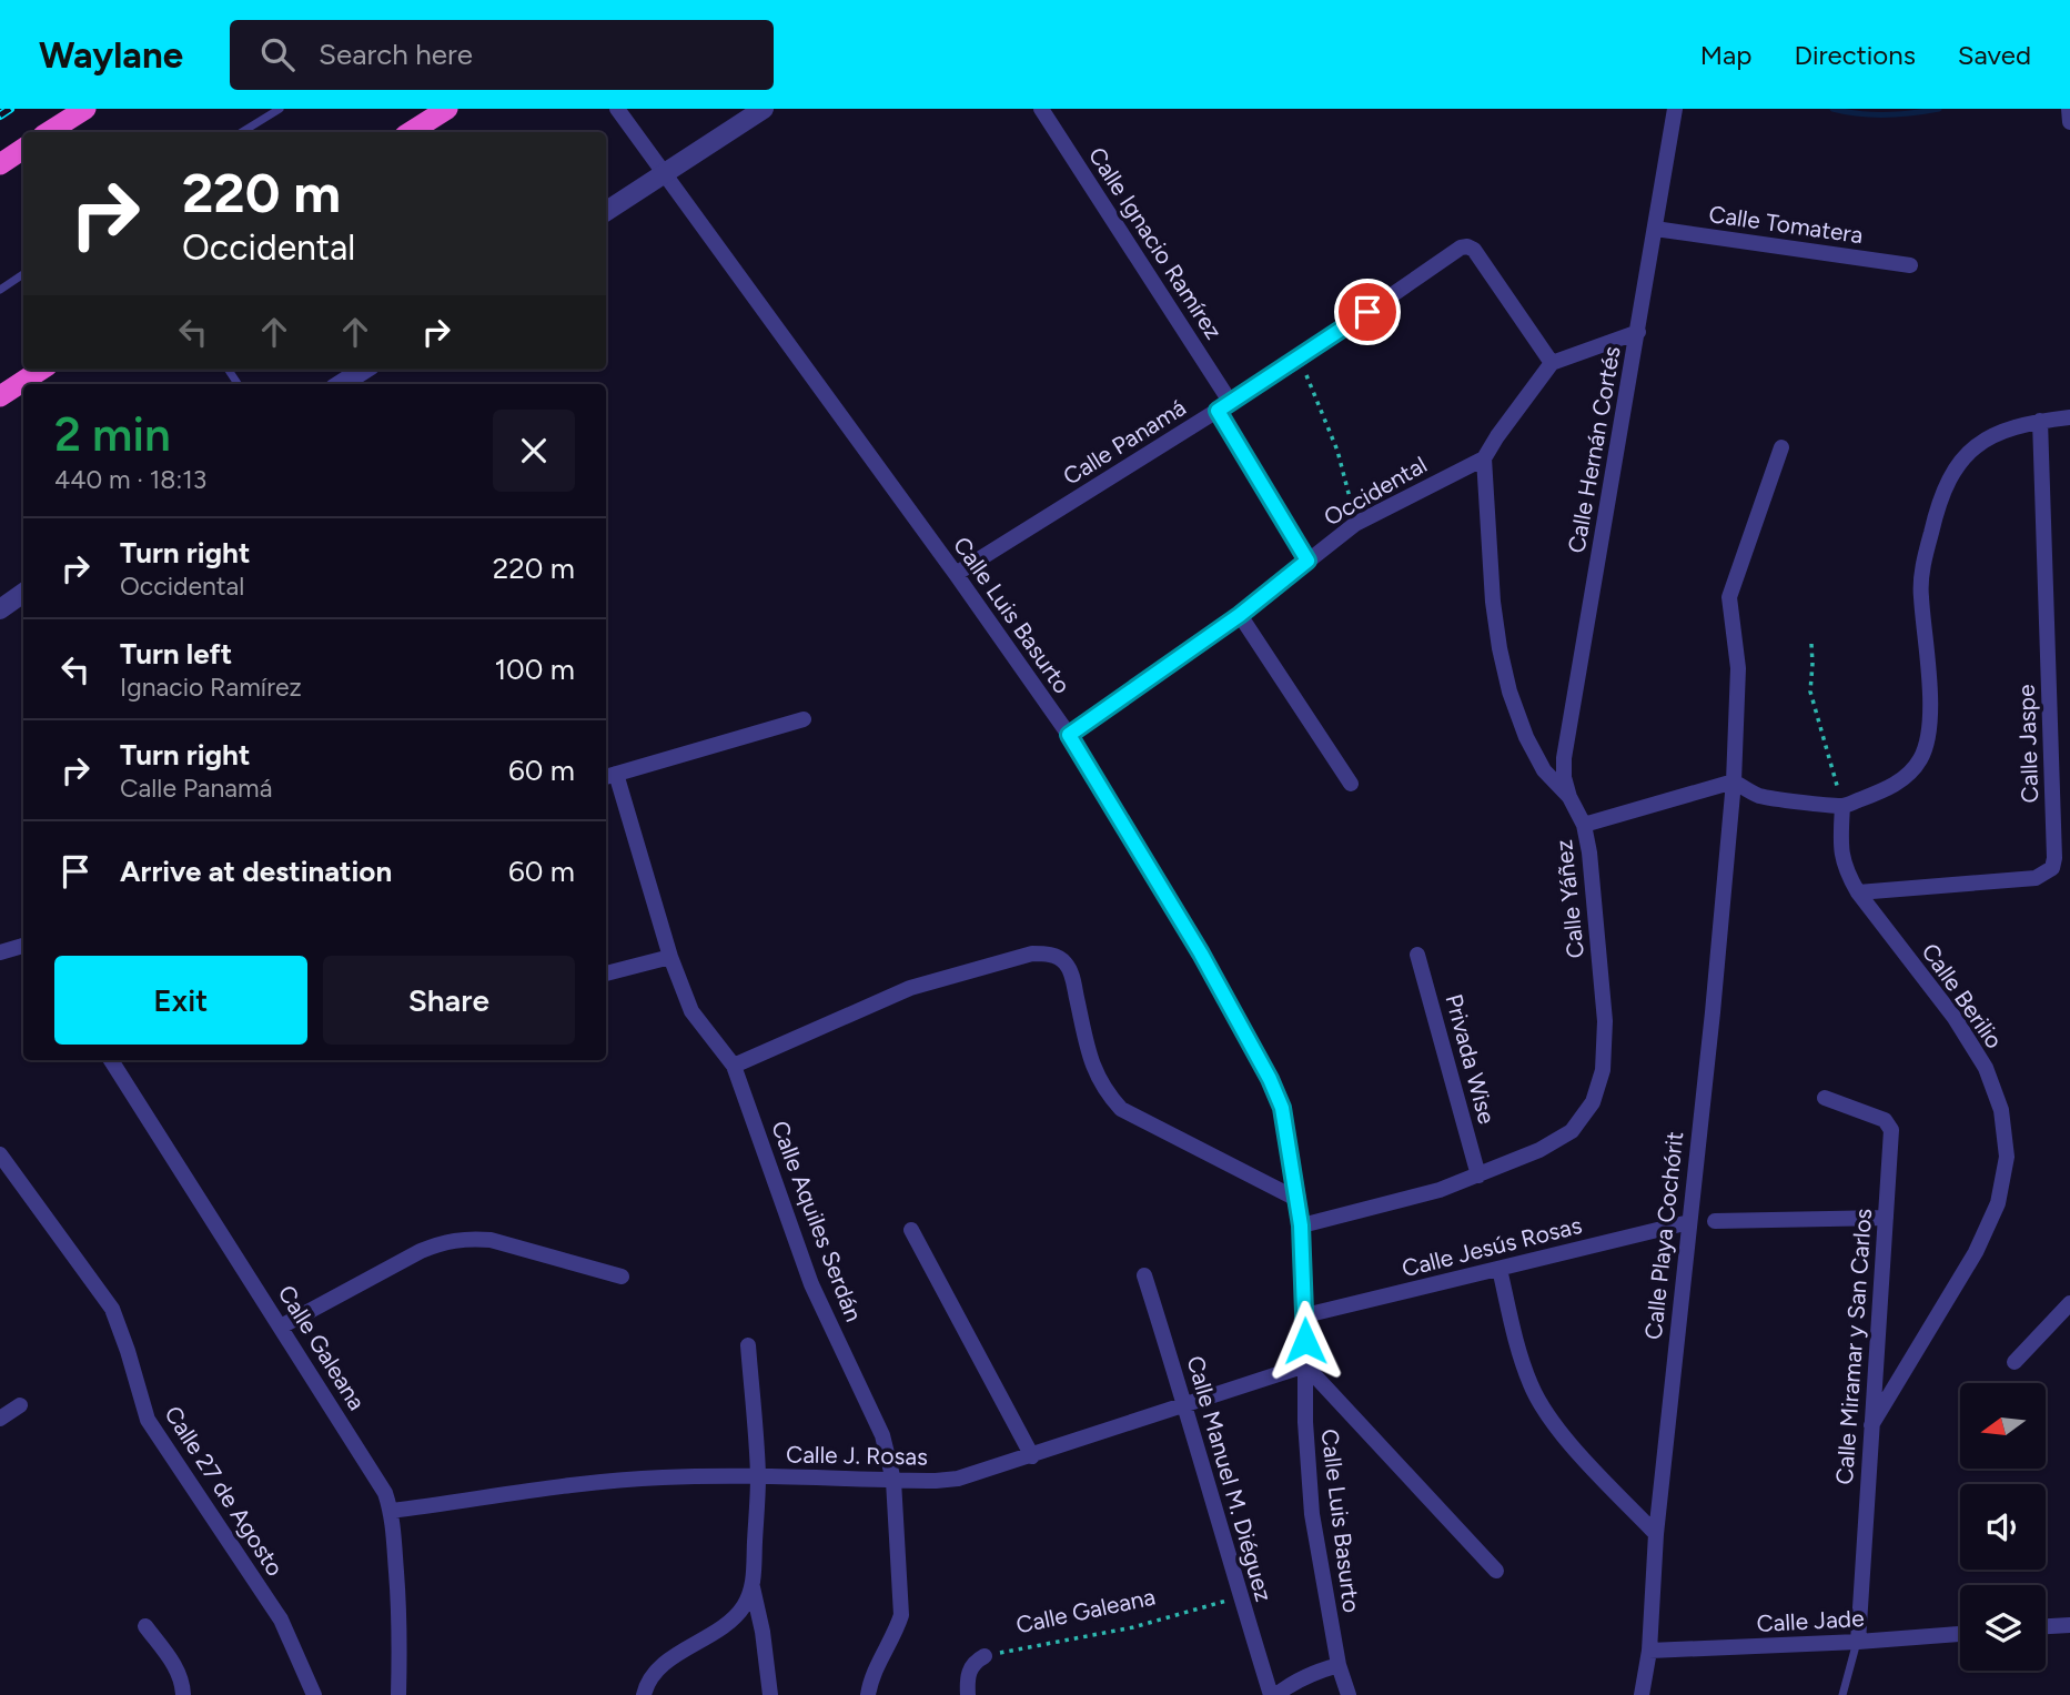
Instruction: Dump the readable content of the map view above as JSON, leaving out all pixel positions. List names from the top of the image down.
{
  "streets": {
    "street": [
      "Calle Tomatera",
      "Calle Ignacio Ramírez",
      "Calle Panamá",
      "Calle Hernán Cortés",
      "Occidental",
      "Calle Luis Basurto",
      "Calle Jaspe",
      "Calle Yáñez",
      "Calle Berilio",
      "Privada Wise",
      "Calle Aquiles Serdán",
      "Calle Playa Cochórit",
      "Calle Jesús Rosas",
      "Calle Miramar y San Carlos",
      "Calle Galeana",
      "Calle J. Rosas",
      "Calle Manuel M. Diéguez",
      "Calle 27 de Agosto",
      "Calle Jade"
    ]
  },
  "crossings": [
    ["Calle Tomatera", "Calle Hernán Cortés"],
    ["Calle Ignacio Ramírez", "Calle Panamá"],
    ["Calle Ignacio Ramírez", "Occidental"],
    ["Calle Panamá", "Calle Luis Basurto"],
    ["Calle Hernán Cortés", "Calle Yáñez"],
    ["Occidental", "Calle Luis Basurto"],
    ["Occidental", "Calle Yáñez"],
    ["Calle Luis Basurto", "Calle Yáñez"],
    ["Calle Luis Basurto", "Calle Jesús Rosas"],
    ["Calle Luis Basurto", "Calle J. Rosas"],
    ["Calle Jaspe", "Calle Berilio"],
    ["Calle Yáñez", "Privada Wise"],
    ["Calle Berilio", "Calle Miramar y San Carlos"],
    ["Calle Aquiles Serdán", "Calle J. Rosas"],
    ["Calle Playa Cochórit", "Calle Jesús Rosas"],
    ["Calle Playa Cochórit", "Calle Jade"],
    ["Calle Miramar y San Carlos", "Calle Jade"],
    ["Calle Galeana", "Calle J. Rosas"],
    ["Calle Galeana", "Calle Manuel M. Diéguez"],
    ["Calle J. Rosas", "Calle Manuel M. Diéguez"]
  ],
  "north": "left",
  "page": {
    "header": "Waylane",
    "search": "Search here",
    "nav": ["Map", "Directions", "Saved"],
    "turn": ["220 m", "Occidental"],
    "heading": ["2 min", "440 m · 18:13"],
    "list": [
      {
        "name": "Turn right",
        "note": "Occidental",
        "value": "220 m"
      },
      {
        "name": "Turn left",
        "note": "Ignacio Ramírez",
        "value": "100 m"
      },
      {
        "name": "Turn right",
        "note": "Calle Panamá",
        "value": "60 m"
      },
      {
        "name": "Arrive at destination",
        "value": "60 m"
      }
    ],
    "buttons": ["Exit", "Share"]
  }
}
